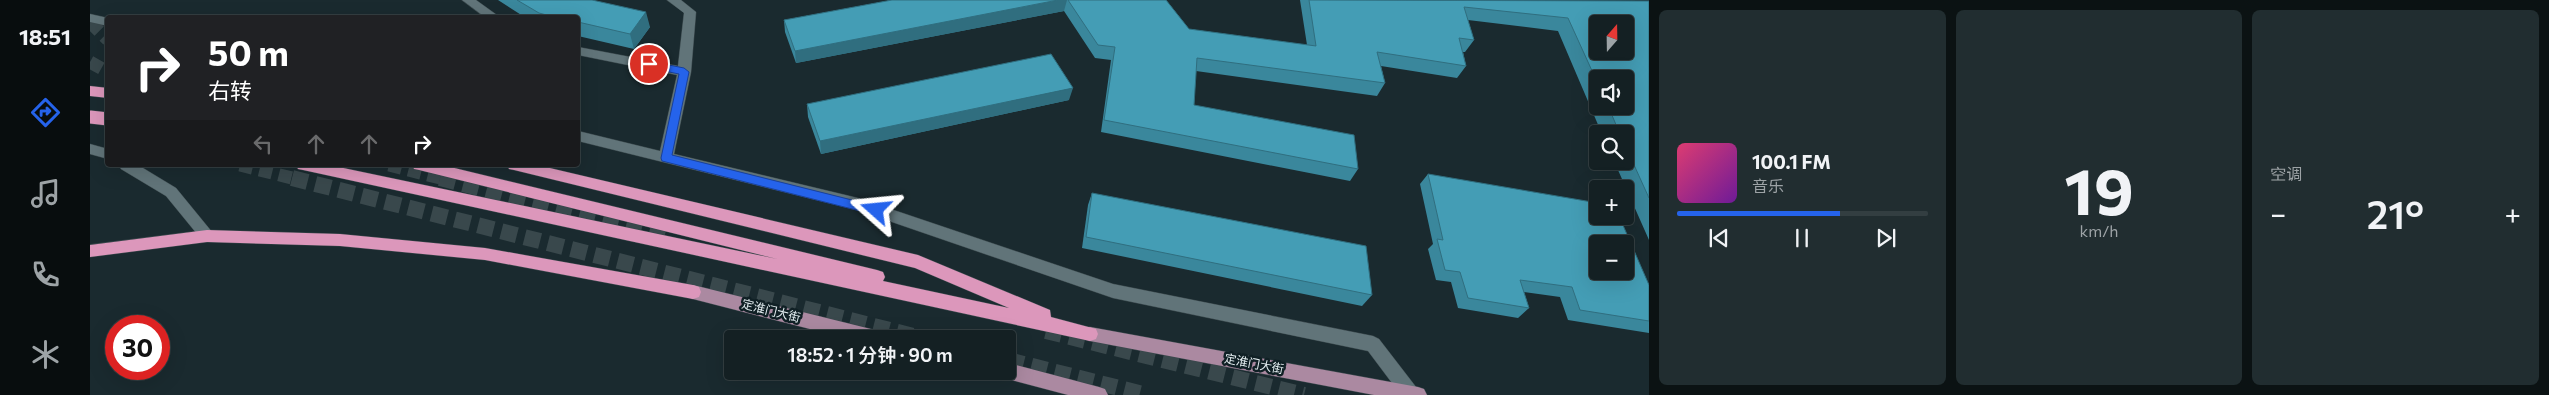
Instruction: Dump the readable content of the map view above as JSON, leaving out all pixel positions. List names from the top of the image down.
{
  "streets": {
    "main road": ["定淮门大街"]
  },
  "north": "top",
  "page": {
    "tabs": "18:51",
    "tile": [
      ["19", "km/h"],
      "空调"
    ],
    "map_buttons": ["+", "−"],
    "turn": ["50 m", "右转"],
    "song": ["100.1 FM", "音乐"],
    "heat": ["−", "21°", "+"],
    "limit": "30",
    "trip": "18:52 · 1 分钟 · 90 m"
  }
}
